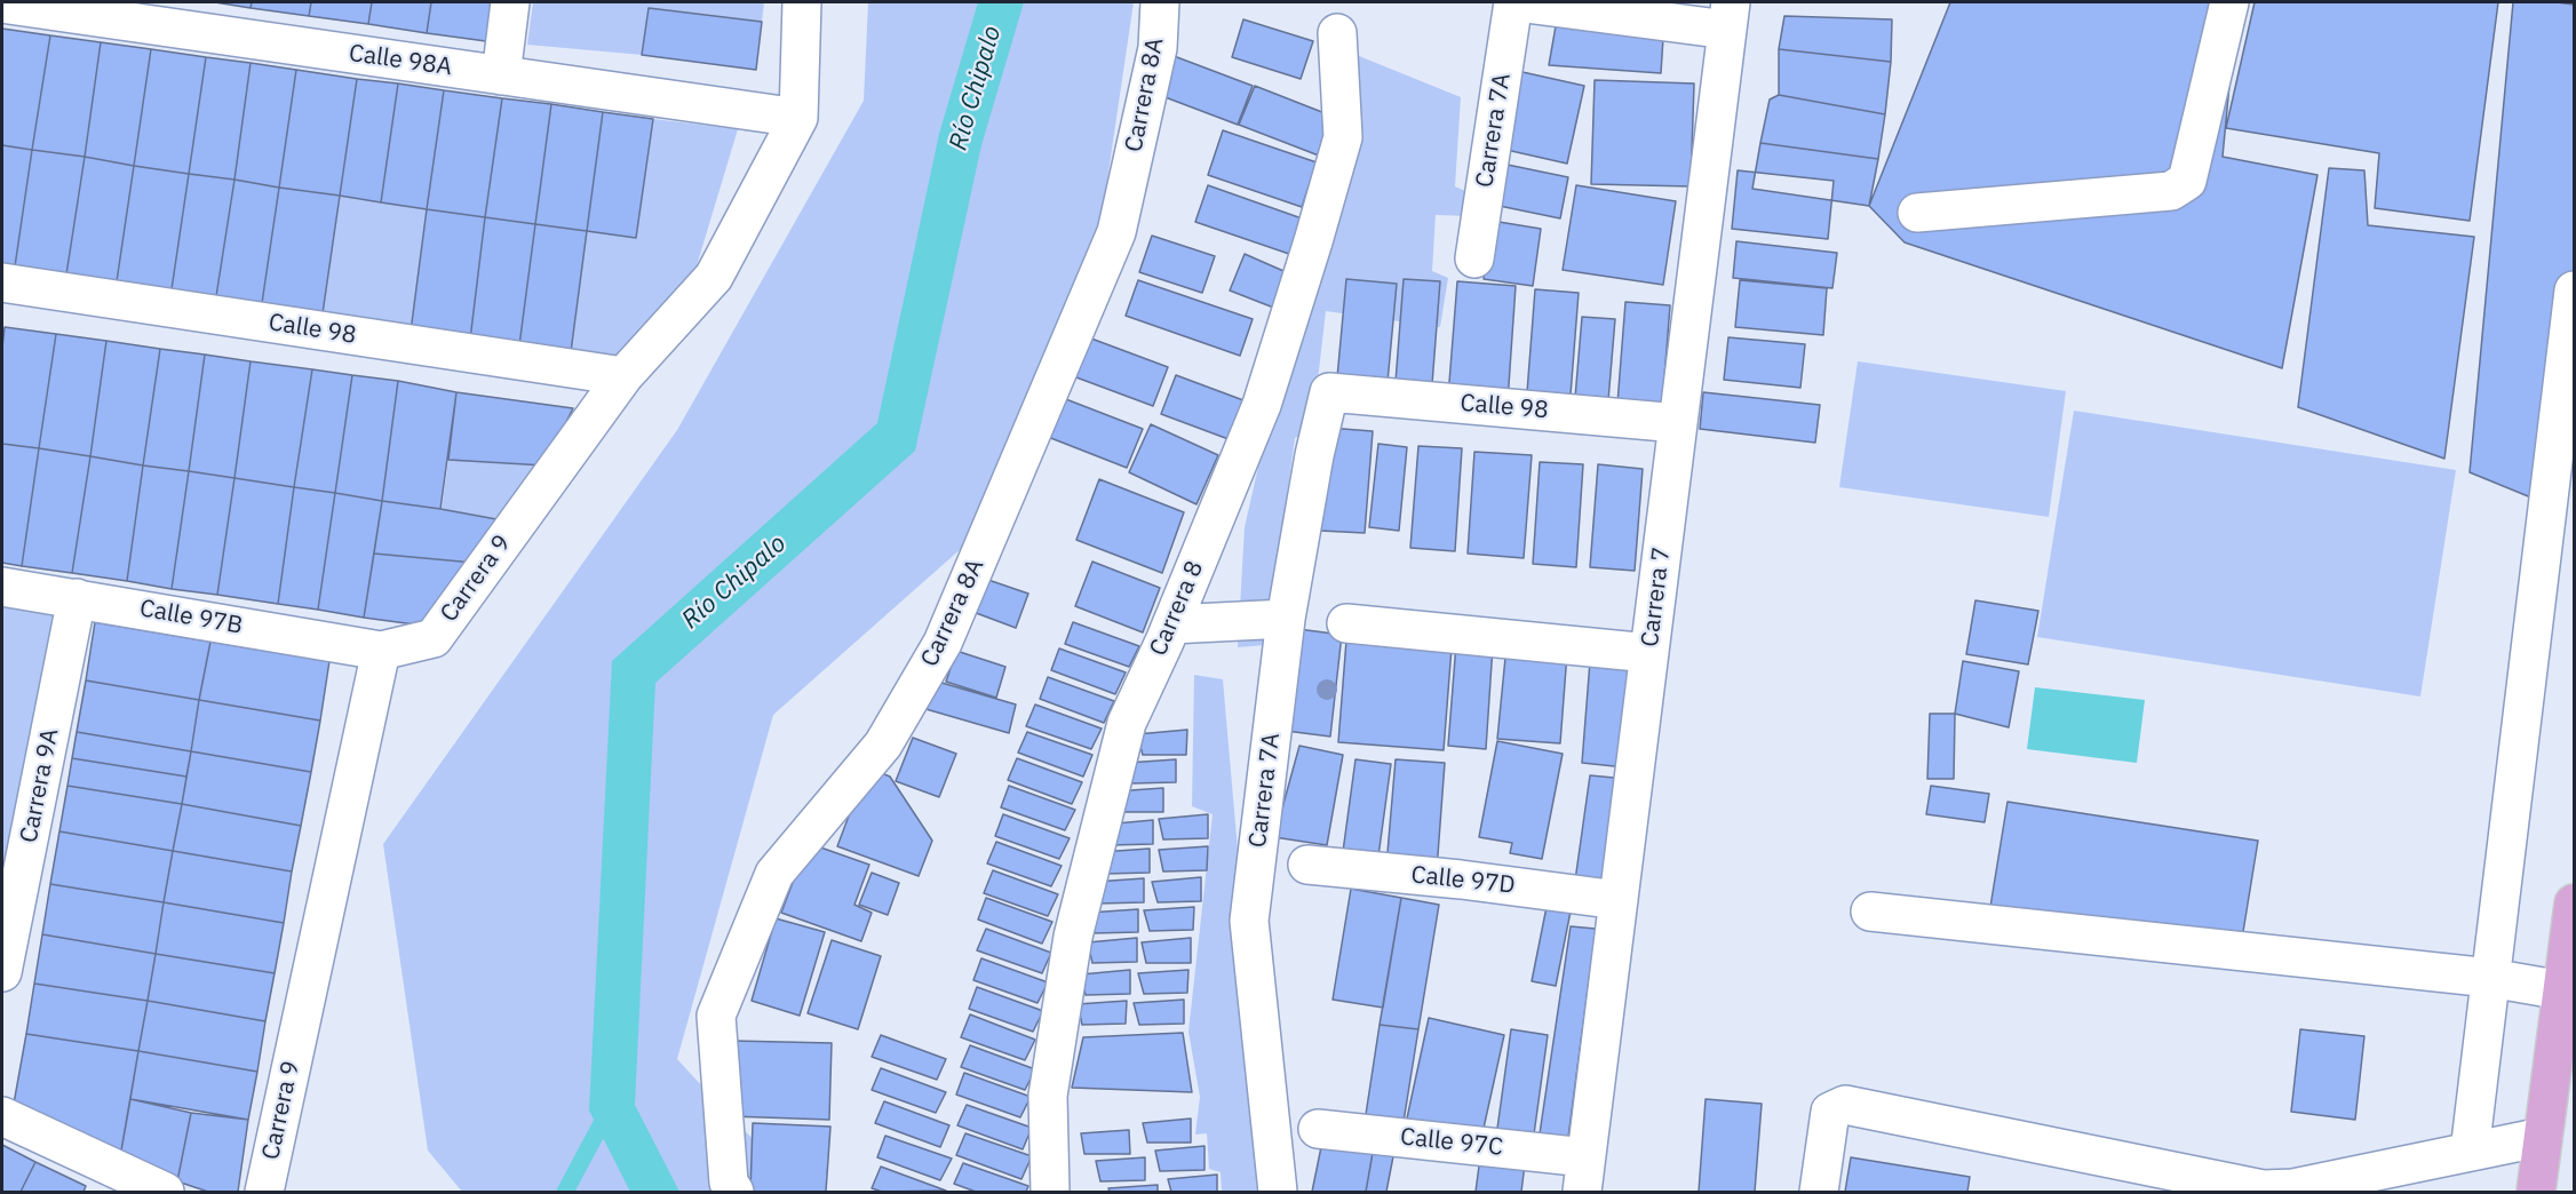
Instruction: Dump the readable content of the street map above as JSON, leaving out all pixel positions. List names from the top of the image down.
{
  "streets": {
    "street": [
      "Calle 98A",
      "Carrera 8A",
      "Carrera 7A",
      "Calle 98",
      "Carrera 9",
      "Carrera 7",
      "Carrera 8",
      "Calle 97B",
      "Carrera 9A",
      "Calle 97D",
      "Calle 97C"
    ]
  },
  "crossings": [
    ["Calle 98A", "Carrera 9"],
    ["Carrera 7A", "Calle 98"],
    ["Calle 98", "Carrera 9"],
    ["Calle 98", "Carrera 7"],
    ["Carrera 9", "Calle 97B"],
    ["Carrera 7", "Calle 97D"],
    ["Carrera 7", "Calle 97C"],
    ["Calle 97B", "Carrera 9A"]
  ],
  "water": ["Río Chipalo"]
}
